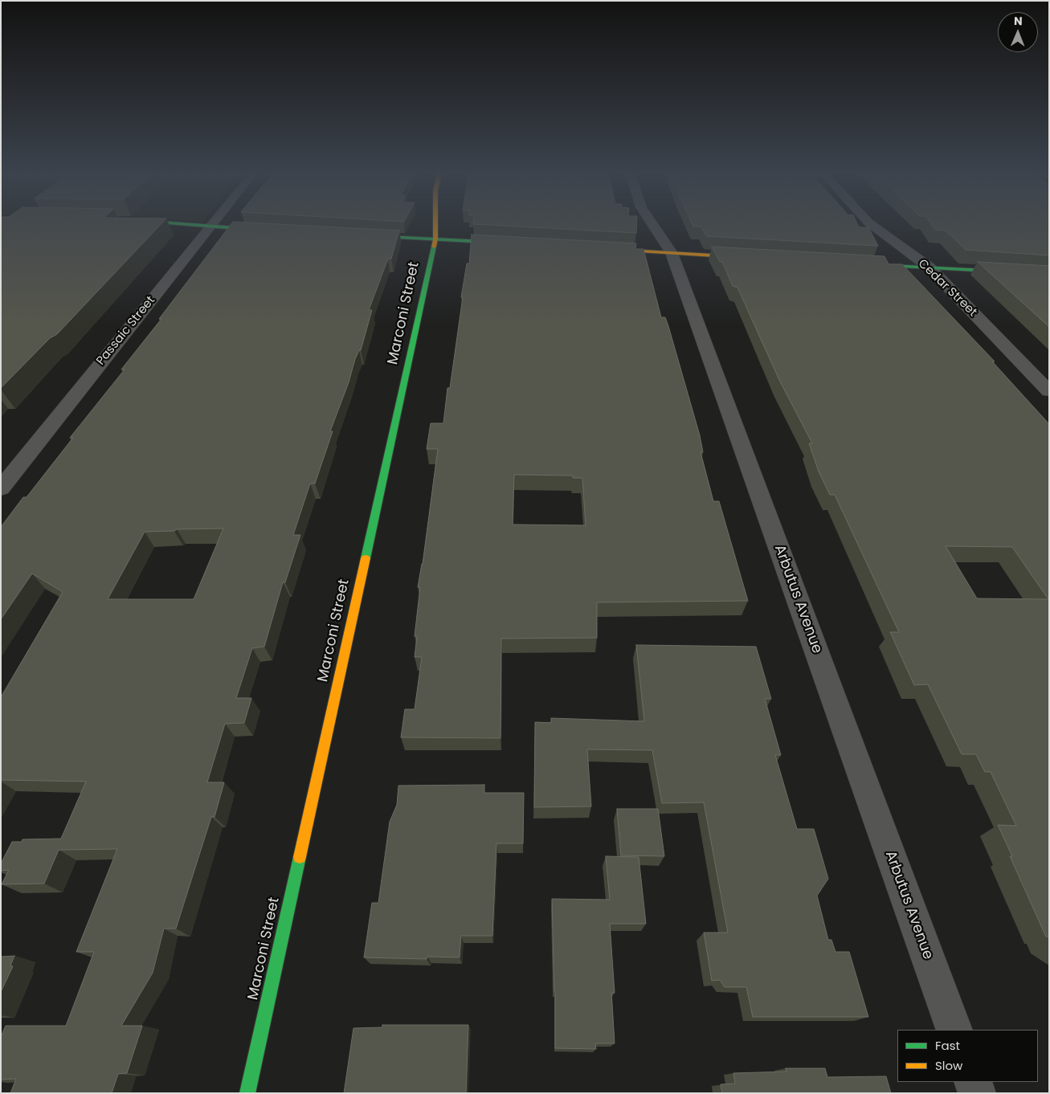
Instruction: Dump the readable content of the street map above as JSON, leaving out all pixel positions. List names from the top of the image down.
{
  "streets": {
    "street": [
      "Cedar Street",
      "Marconi Street",
      "Passaic Street",
      "Arbutus Avenue"
    ]
  },
  "legend": ["Fast", "Slow"],
  "north": "top"
}
